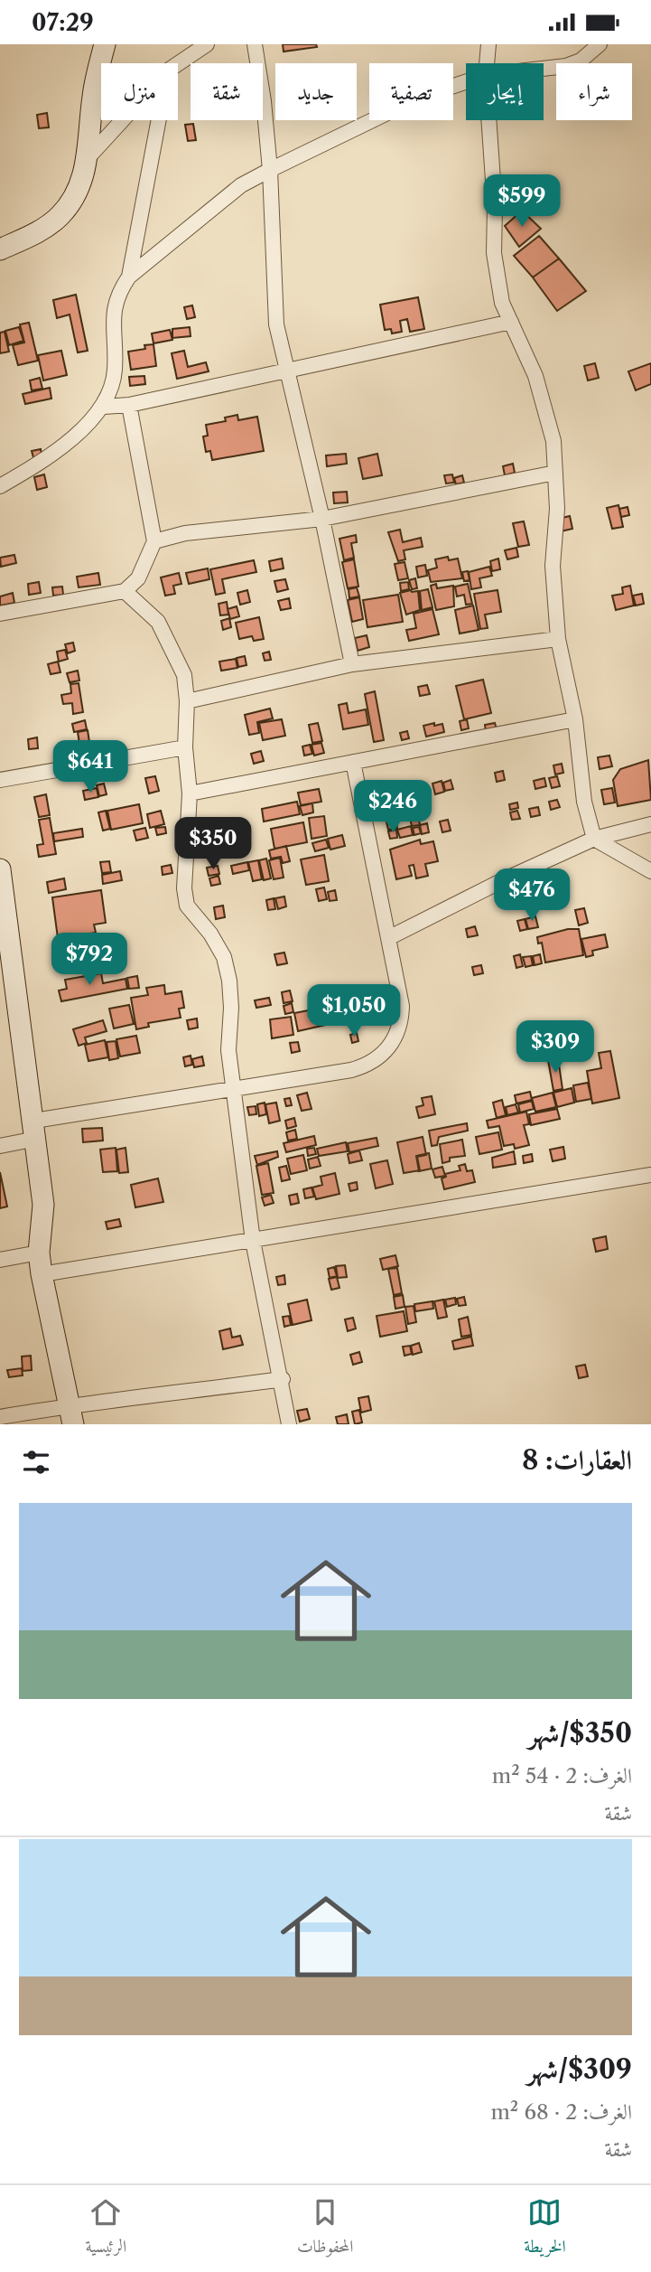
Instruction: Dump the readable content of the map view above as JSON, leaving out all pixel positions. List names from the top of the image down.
{
  "page": {
    "status": "07:29",
    "chip": [
      "شراء",
      "إيجار",
      "تصفية",
      "جديد",
      "شقة",
      "منزل"
    ],
    "price": [
      "$599",
      "$641",
      "$246",
      "$350",
      "$476",
      "$792",
      "$1,050",
      "$309"
    ],
    "heading": "العقارات: 8",
    "list": [
      {
        "name": "$350/شهر",
        "note": "الغرف: 2 · 54 m² · شقة"
      },
      {
        "name": "$309/شهر",
        "note": "الغرف: 2 · 68 m² · شقة"
      }
    ],
    "tabs": ["الخريطة", "المحفوظات", "الرئيسية"]
  }
}
